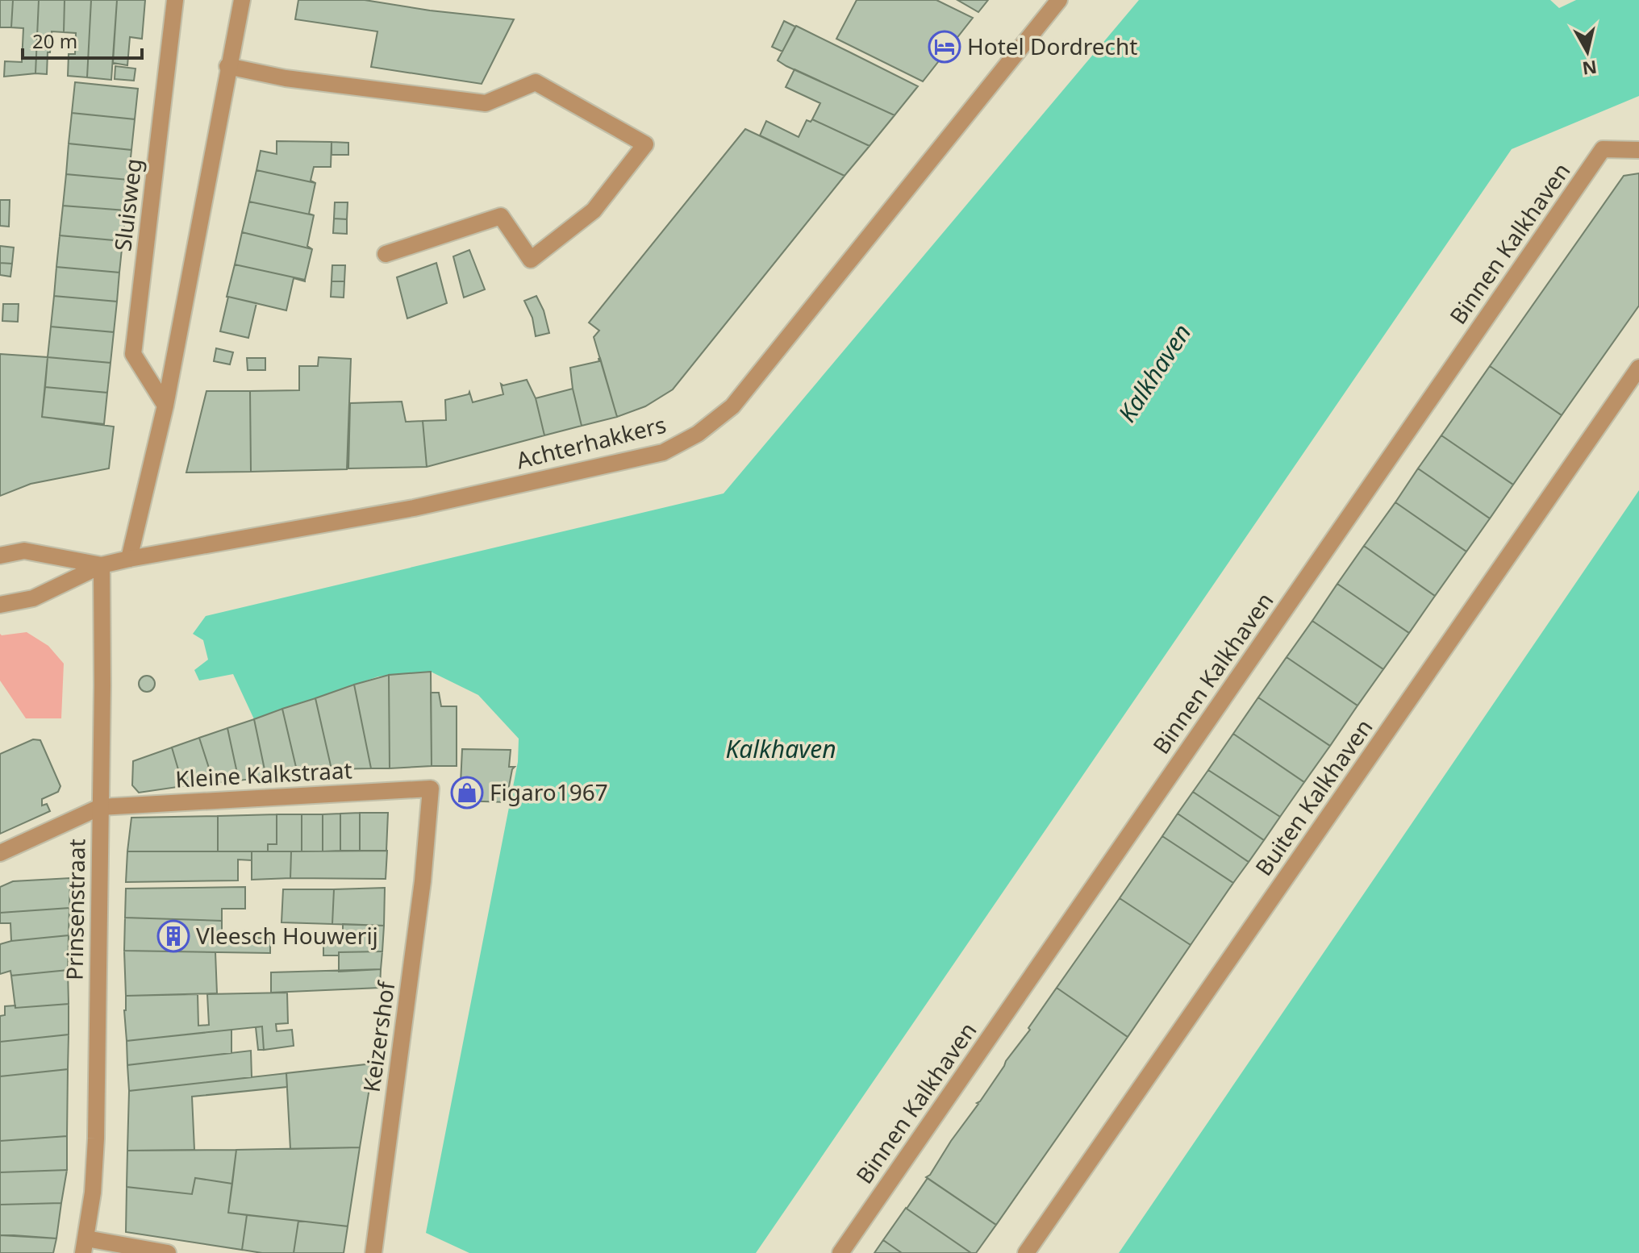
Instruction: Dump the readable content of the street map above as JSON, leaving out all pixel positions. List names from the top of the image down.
{
  "streets": {
    "street": [
      "Sluisweg",
      "Binnen Kalkhaven",
      "Achterhakkers",
      "Kleine Kalkstraat",
      "Buiten Kalkhaven",
      "Prinsenstraat",
      "Keizershof"
    ]
  },
  "crossings": [
    ["Achterhakkers", "Prinsenstraat"],
    ["Kleine Kalkstraat", "Prinsenstraat"],
    ["Kleine Kalkstraat", "Keizershof"]
  ],
  "water": ["Kalkhaven"],
  "places": {
    "hotel": ["Hotel Dordrecht"],
    "shop": ["Figaro1967"],
    "building": ["Vleesch Houwerij"]
  },
  "scale_bar": "20 m",
  "north": "bottom"
}
